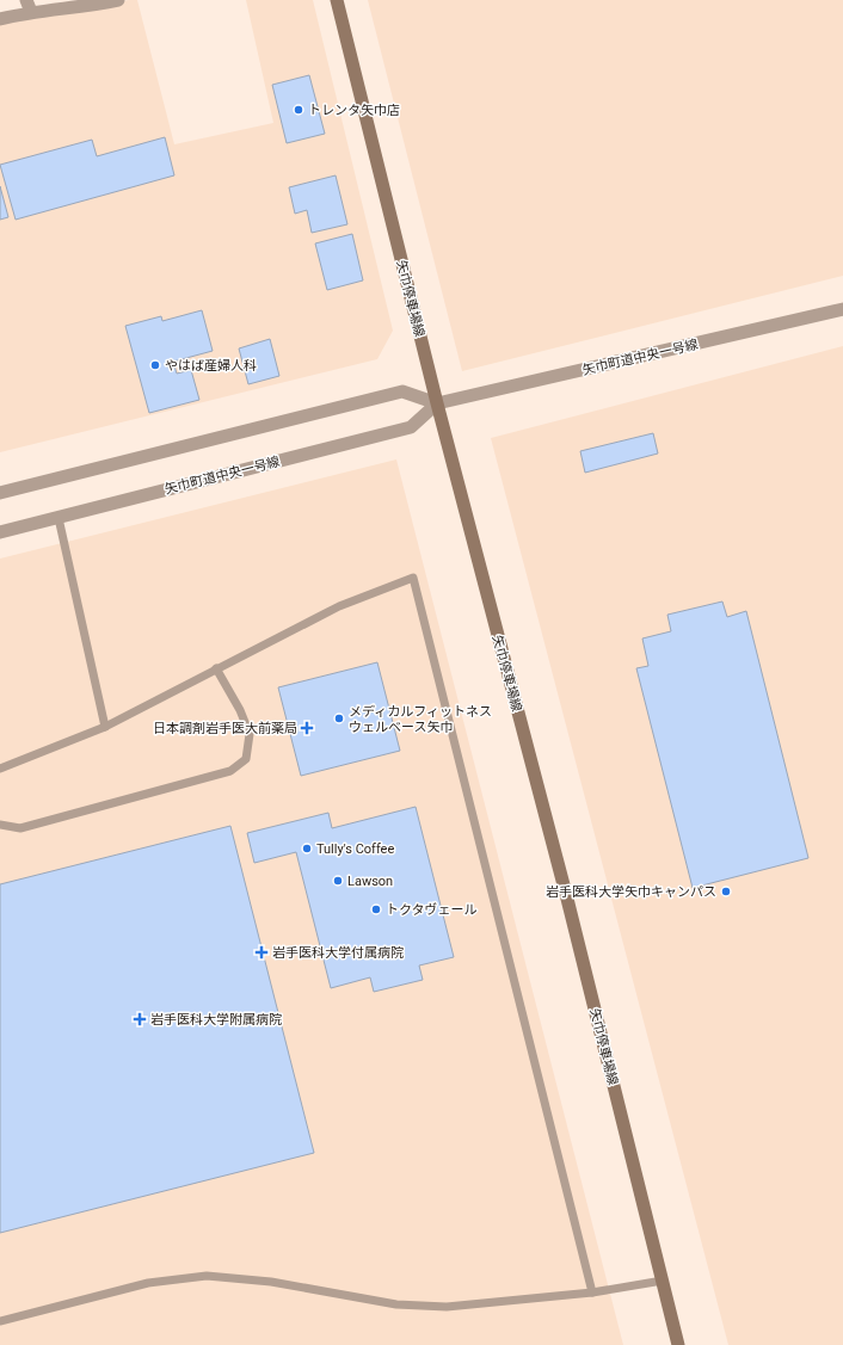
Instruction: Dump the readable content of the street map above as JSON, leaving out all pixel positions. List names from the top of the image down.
{
  "streets": {
    "main road": ["矢巾停車場線"],
    "street": ["矢巾町道中央一号線"]
  },
  "crossings": [
    ["矢巾停車場線", "矢巾町道中央一号線"]
  ],
  "places": {
    "other": [
      "トレンタ矢巾店",
      "やはば産婦人科",
      "メディカルフィットネス ウェルベース矢巾",
      "Tully's Coffee",
      "Lawson",
      "岩手医科大学矢巾キャンパス",
      "トクタヴェール"
    ],
    "health": ["日本調剤岩手医大前薬局", "岩手医科大学付属病院", "岩手医科大学附属病院"]
  }
}
